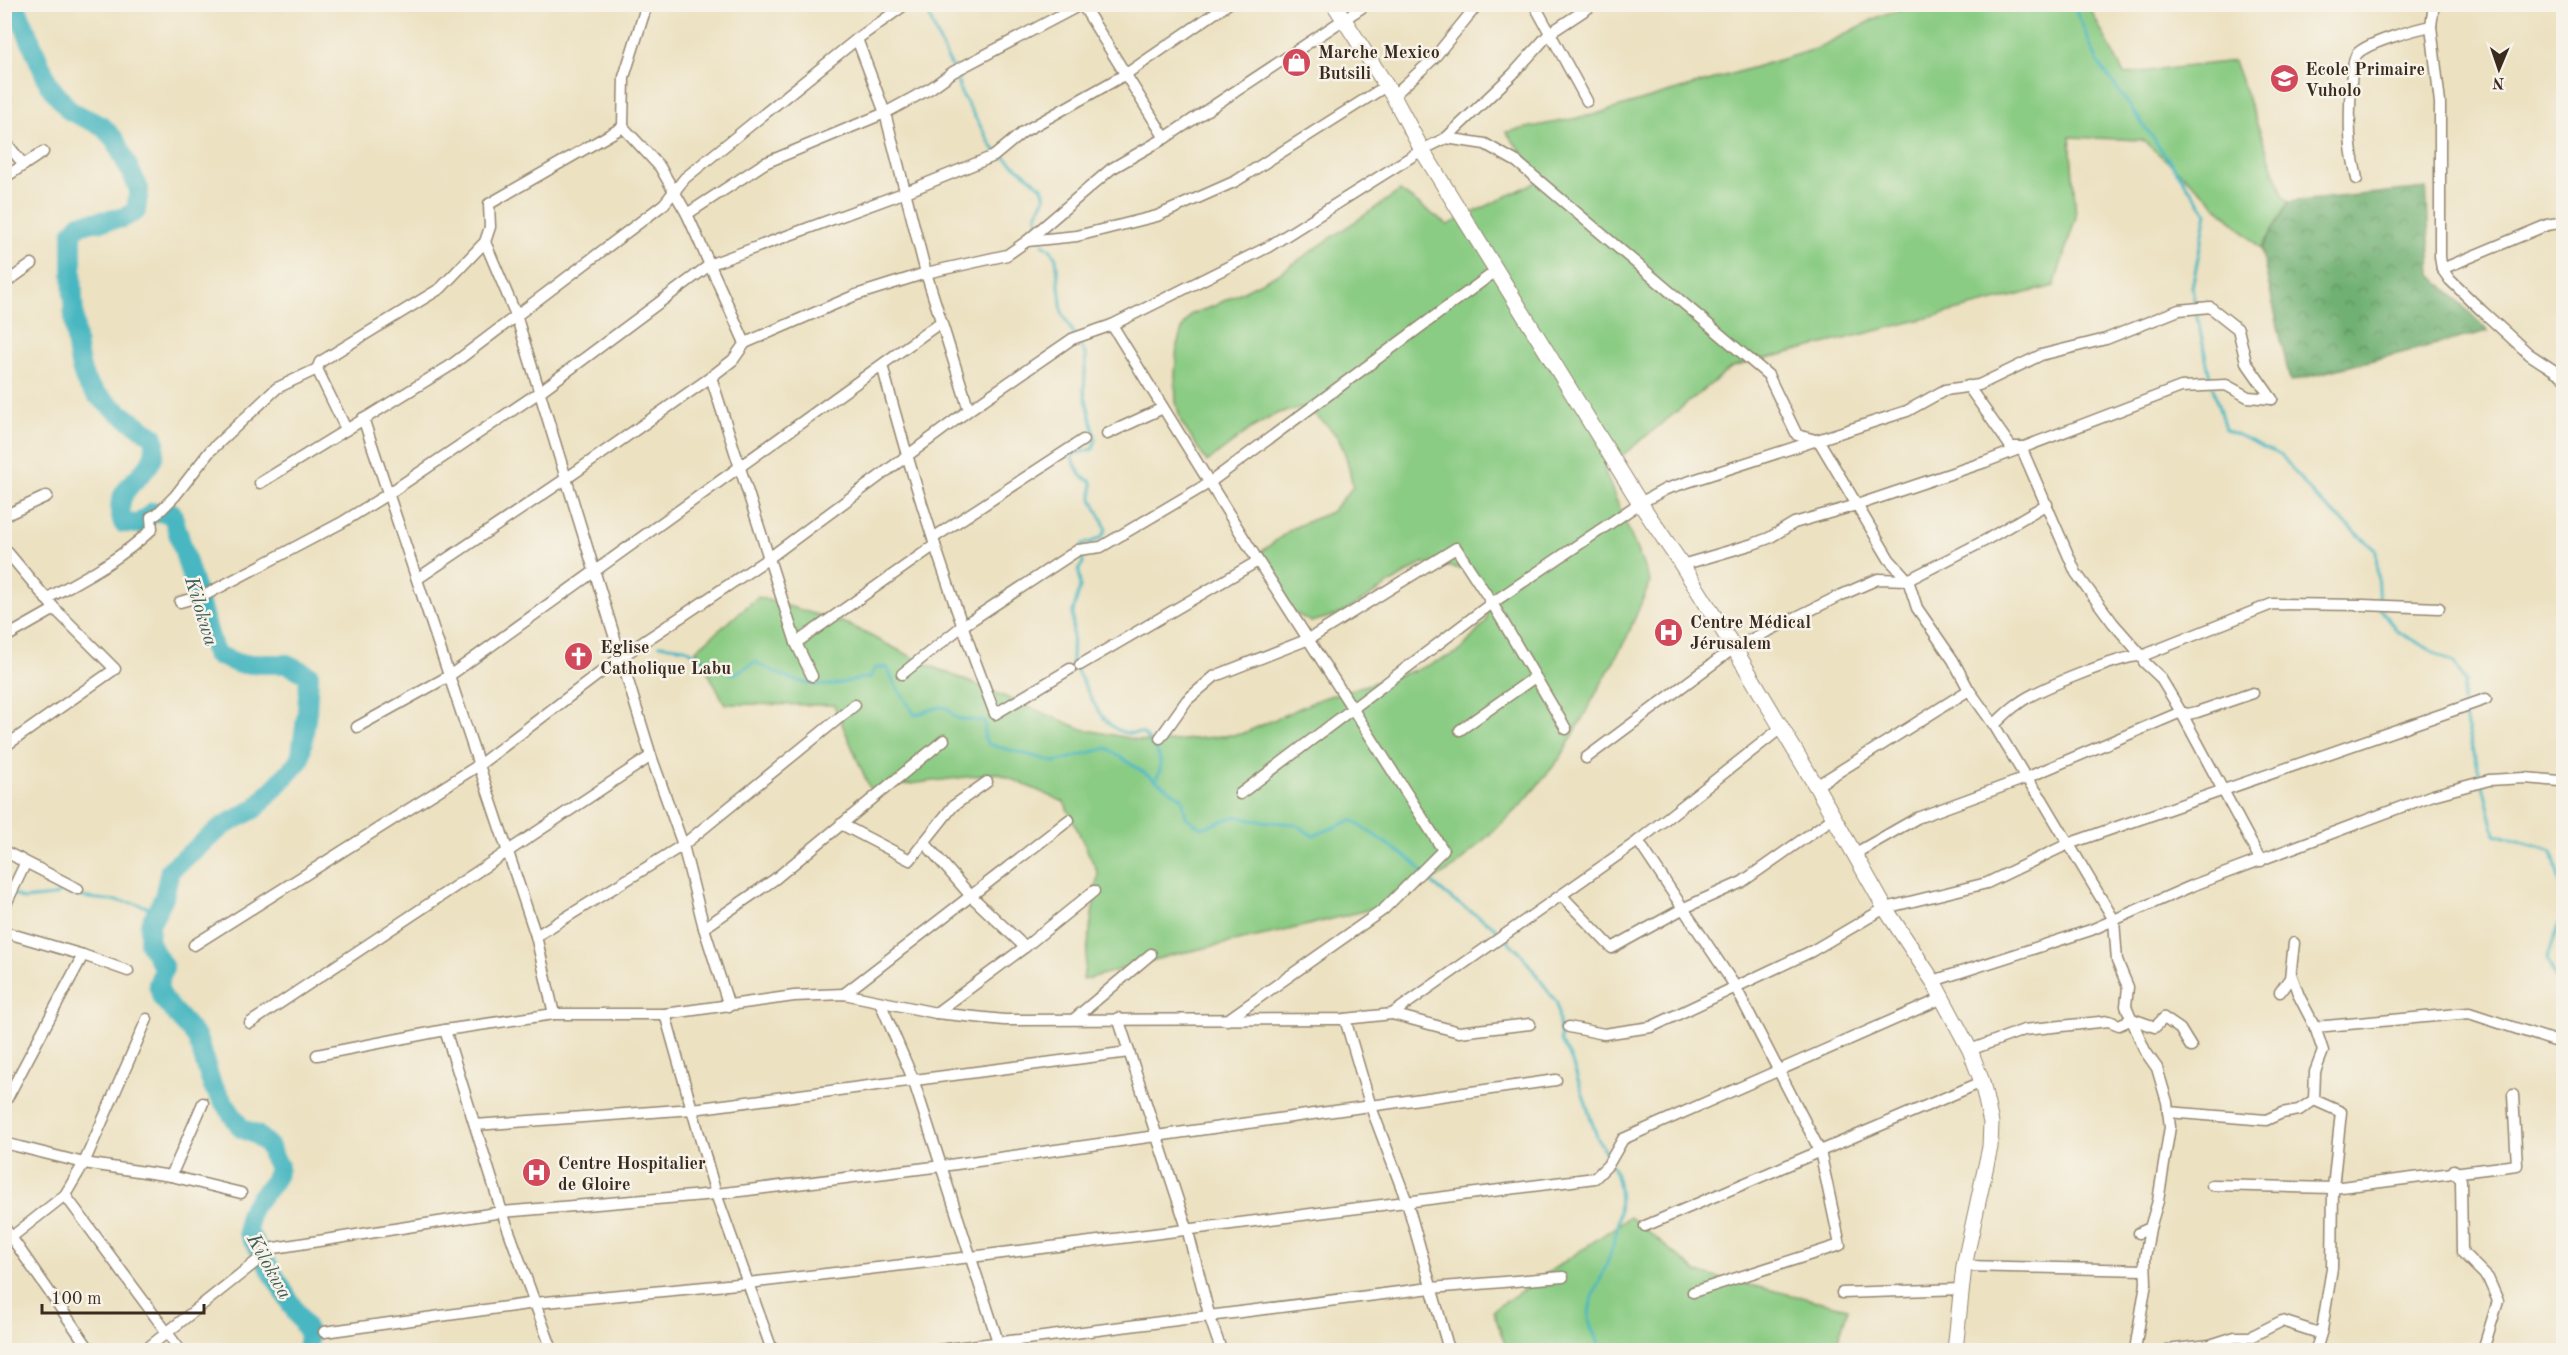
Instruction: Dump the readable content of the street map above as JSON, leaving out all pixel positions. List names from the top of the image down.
{
  "water": ["Kilokwa"],
  "places": {
    "shop": ["Marche Mexico Butsili"],
    "school or university": ["Ecole Primaire Vuholo"],
    "hospital": ["Centre Médical Jérusalem", "Centre Hospitalier de Gloire"],
    "church": ["Eglise Catholique Labu"]
  },
  "scale_bar": "100 m",
  "north": "bottom"
}
